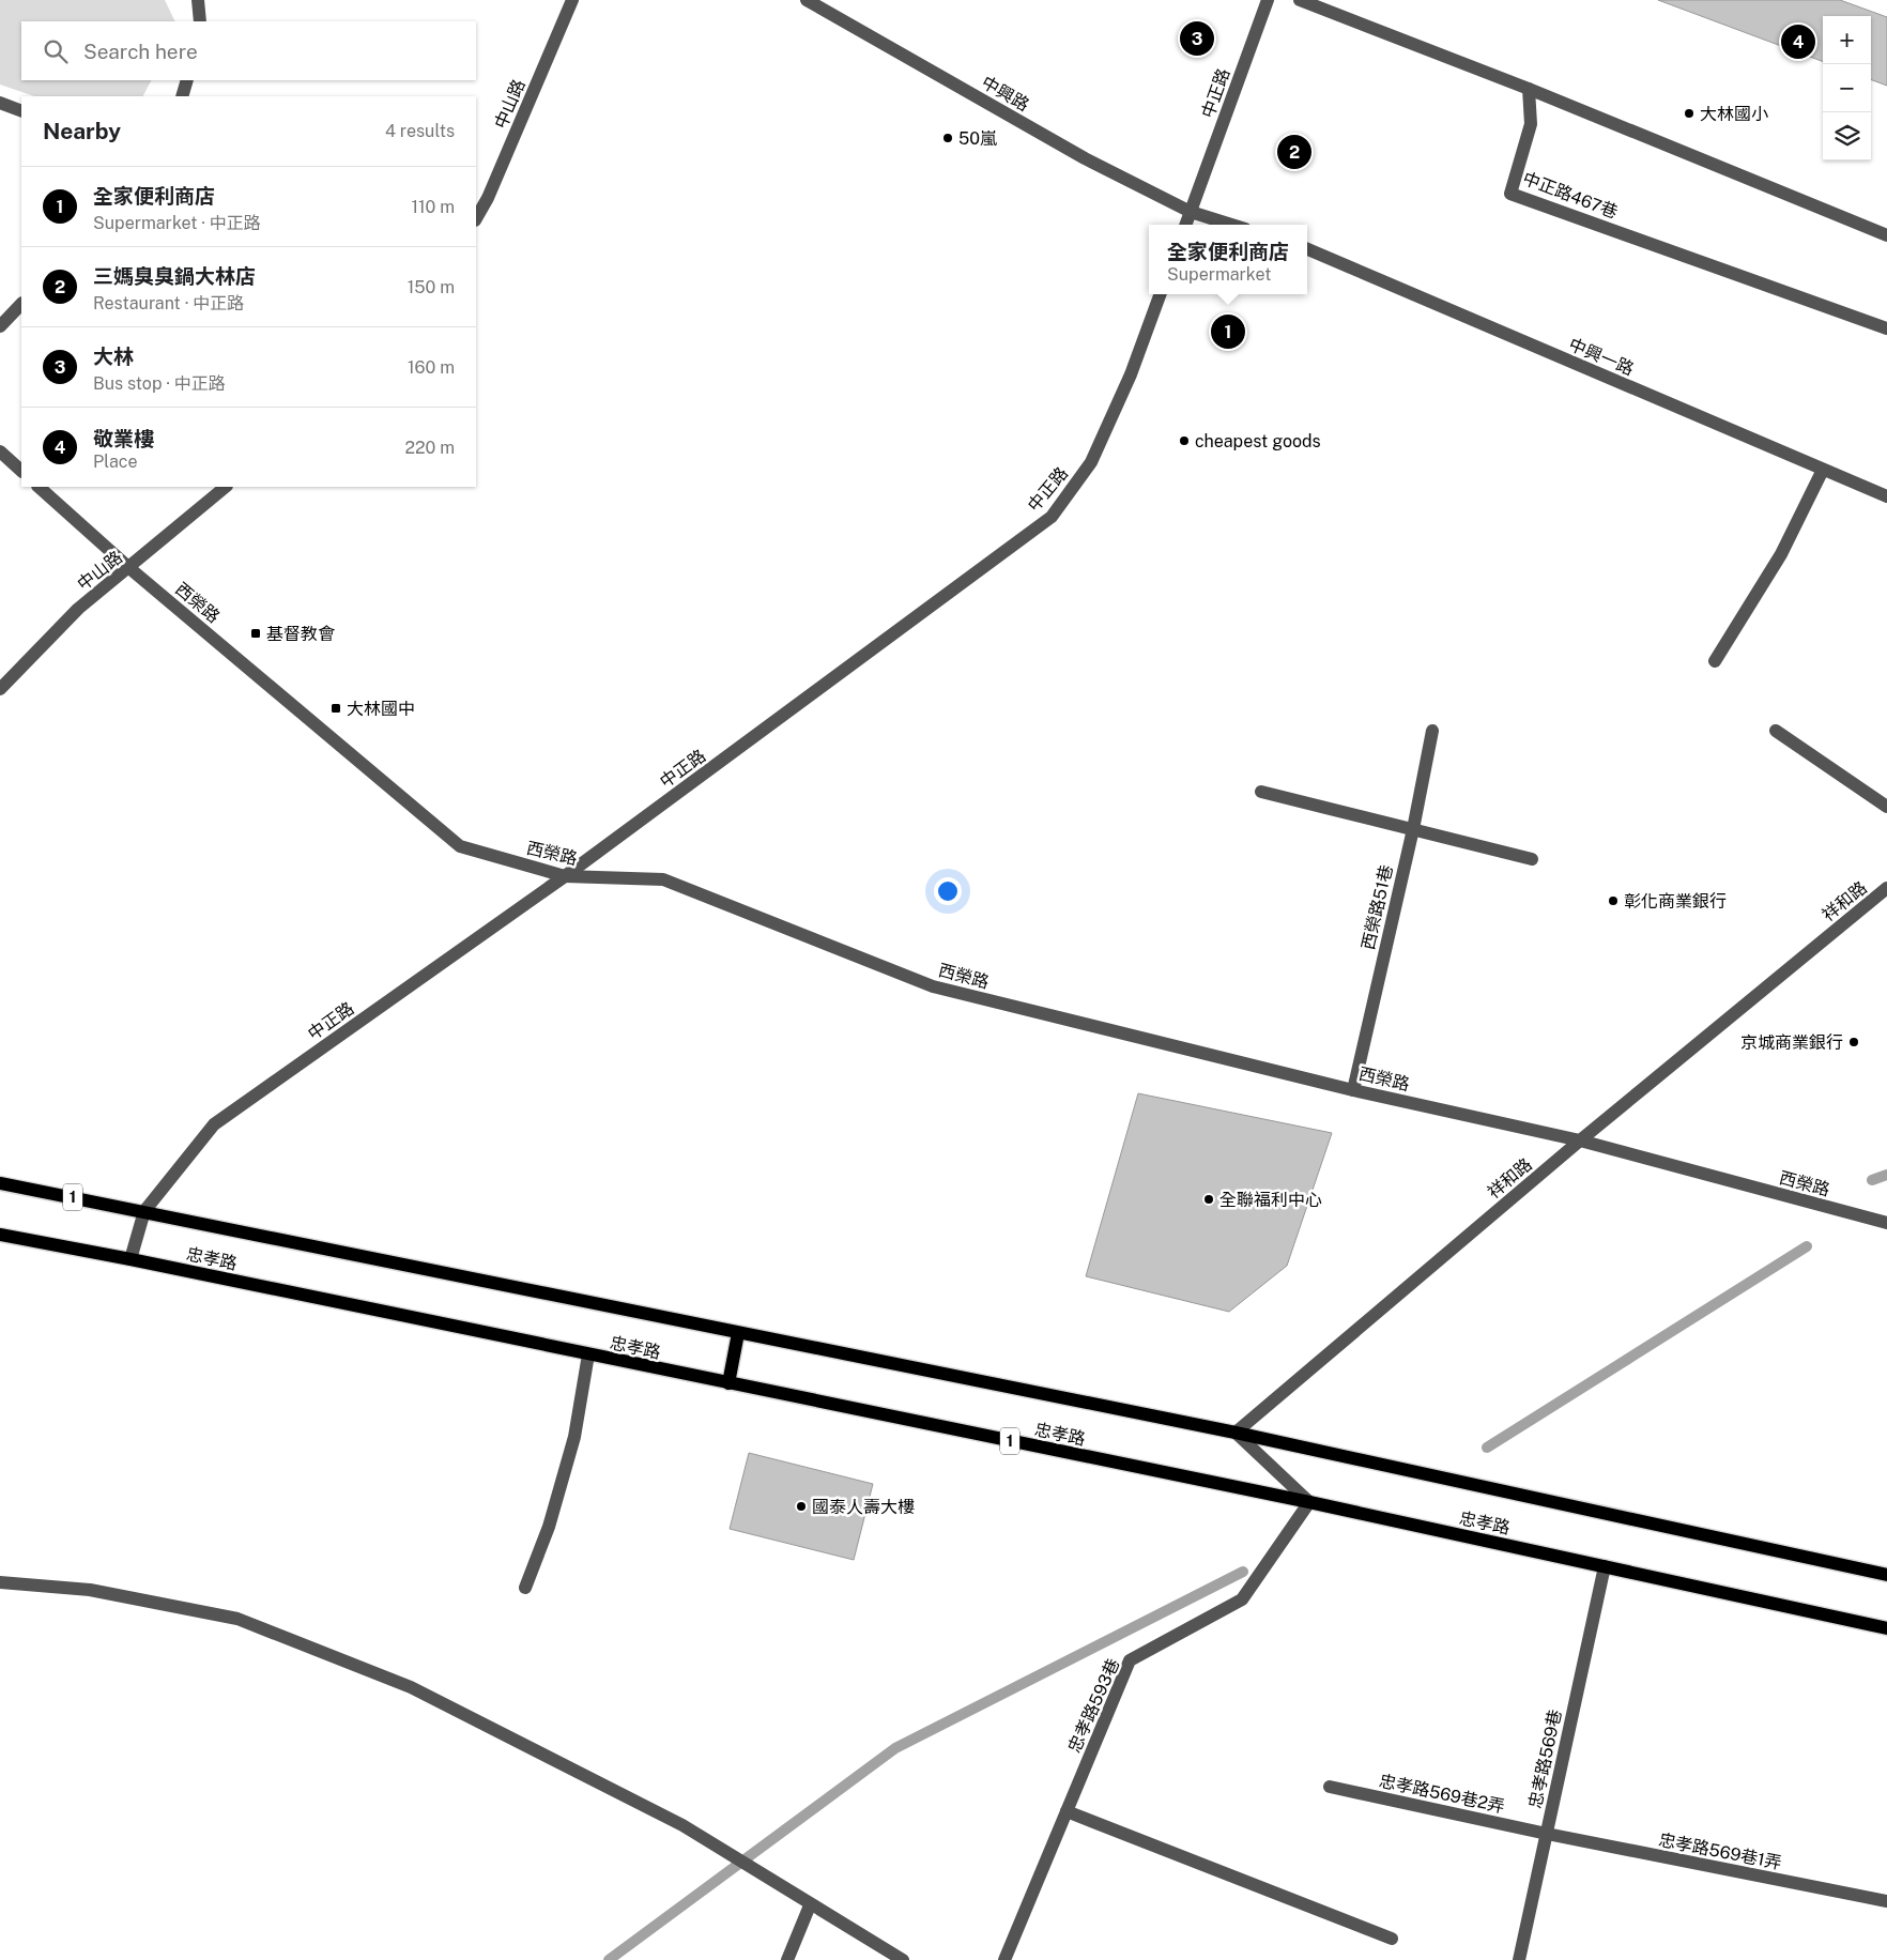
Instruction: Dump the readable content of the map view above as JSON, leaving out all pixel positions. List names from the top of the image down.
{
  "streets": {
    "main road": ["1", "忠孝路"],
    "street": [
      "中興路",
      "中正路",
      "中山路",
      "中正路467巷",
      "中興一路",
      "西榮路",
      "祥和路",
      "西榮路51巷",
      "忠孝路593巷",
      "忠孝路569巷",
      "忠孝路569巷2弄",
      "忠孝路569巷1弄"
    ]
  },
  "crossings": [
    ["中興路", "中正路"],
    ["中正路", "西榮路"],
    ["中正路", "1"],
    ["中正路", "忠孝路"],
    ["中山路", "西榮路"],
    ["西榮路", "祥和路"],
    ["西榮路", "西榮路51巷"],
    ["祥和路", "忠孝路"],
    ["1", "忠孝路"],
    ["忠孝路", "忠孝路593巷"],
    ["忠孝路", "忠孝路569巷"],
    ["忠孝路569巷", "忠孝路569巷2弄"],
    ["忠孝路569巷", "忠孝路569巷1弄"],
    ["忠孝路569巷2弄", "忠孝路569巷1弄"]
  ],
  "places": {
    "other": [
      "大林國小",
      "50嵐",
      "cheapest goods",
      "彰化商業銀行",
      "京城商業銀行",
      "全聯福利中心",
      "國泰人壽大樓"
    ],
    "transit": ["基督教會", "大林國中"]
  },
  "page": {
    "map_buttons": ["+", "−"],
    "pins": [
      "3",
      "4",
      "2",
      "1"
    ],
    "search": "Search here",
    "heading": ["Nearby", "4 results"],
    "list": [
      {
        "mark": "1",
        "name": "全家便利商店",
        "note": "Supermarket · 中正路",
        "value": "110 m"
      },
      {
        "mark": "2",
        "name": "三媽臭臭鍋大林店",
        "note": "Restaurant · 中正路",
        "value": "150 m"
      },
      {
        "mark": "3",
        "name": "大林",
        "note": "Bus stop · 中正路",
        "value": "160 m"
      },
      {
        "mark": "4",
        "name": "敬業樓",
        "note": "Place",
        "value": "220 m"
      }
    ],
    "popup": ["全家便利商店", "Supermarket"]
  }
}
